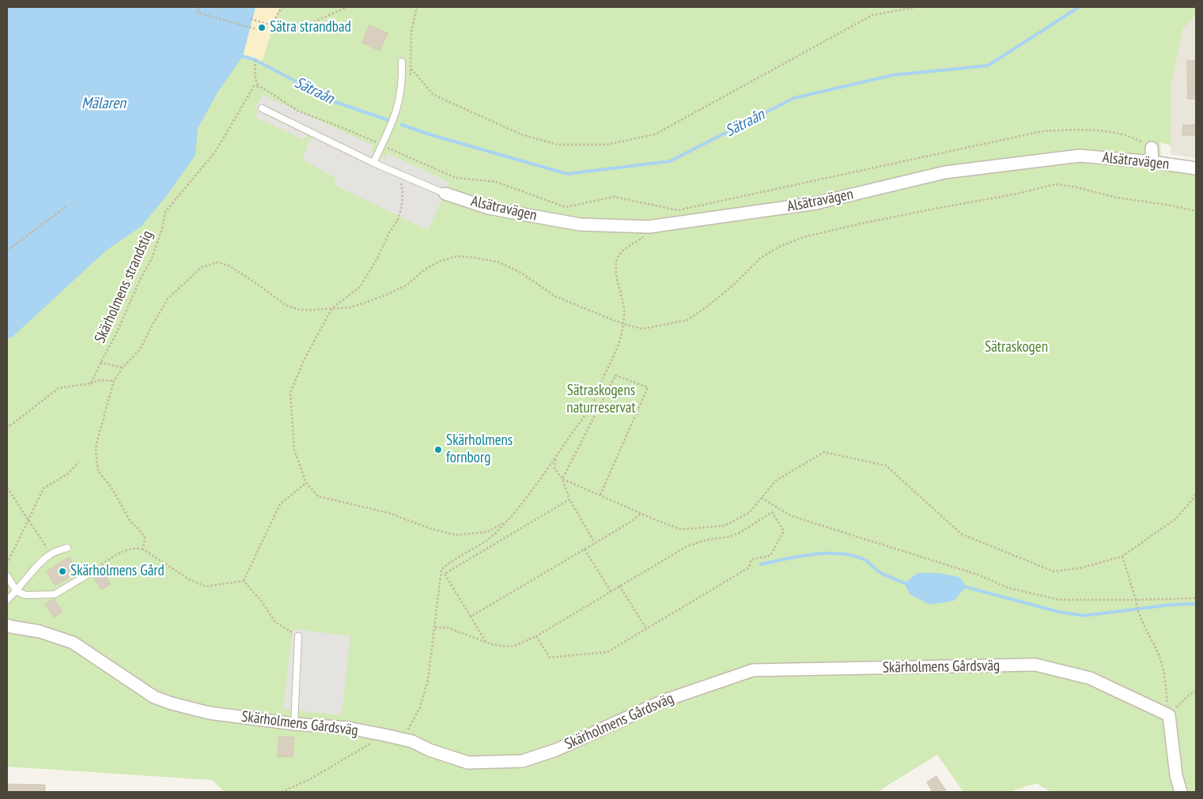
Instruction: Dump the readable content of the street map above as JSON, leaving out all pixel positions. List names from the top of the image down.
{
  "streets": {
    "street": ["Alsätravägen", "Skärholmens Gårdsväg"],
    "path": ["Skärholmens strandstig"]
  },
  "water": ["Sätraån", "Mälaren"],
  "parks": ["Sätraskogen", "Sätraskogens naturreservat"],
  "places": ["Sätra strandbad", "Skärholmens fornborg", "Skärholmens Gård"]
}
